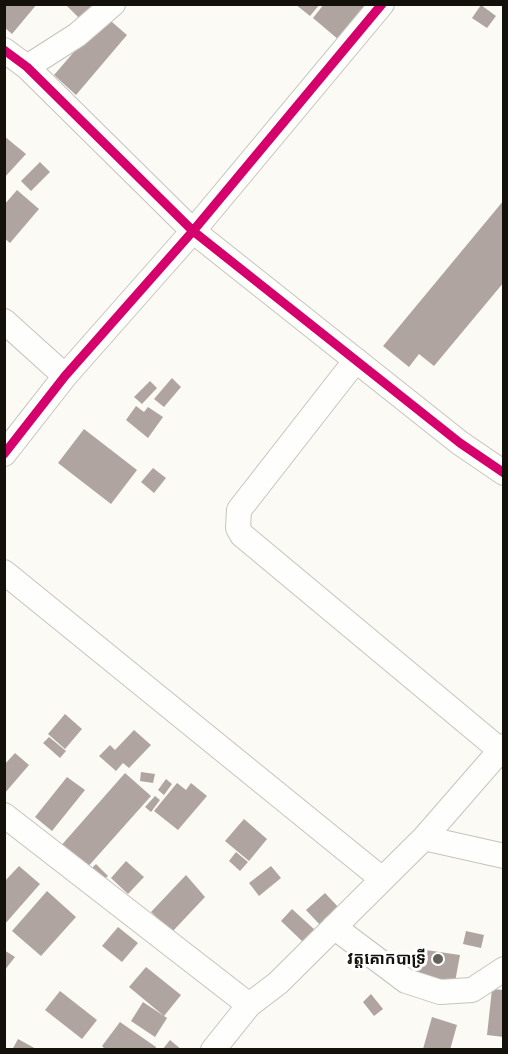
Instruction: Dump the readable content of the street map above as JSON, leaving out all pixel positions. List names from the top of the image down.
{
  "places": ["វត្តគោកបាទ្រី"]
}
